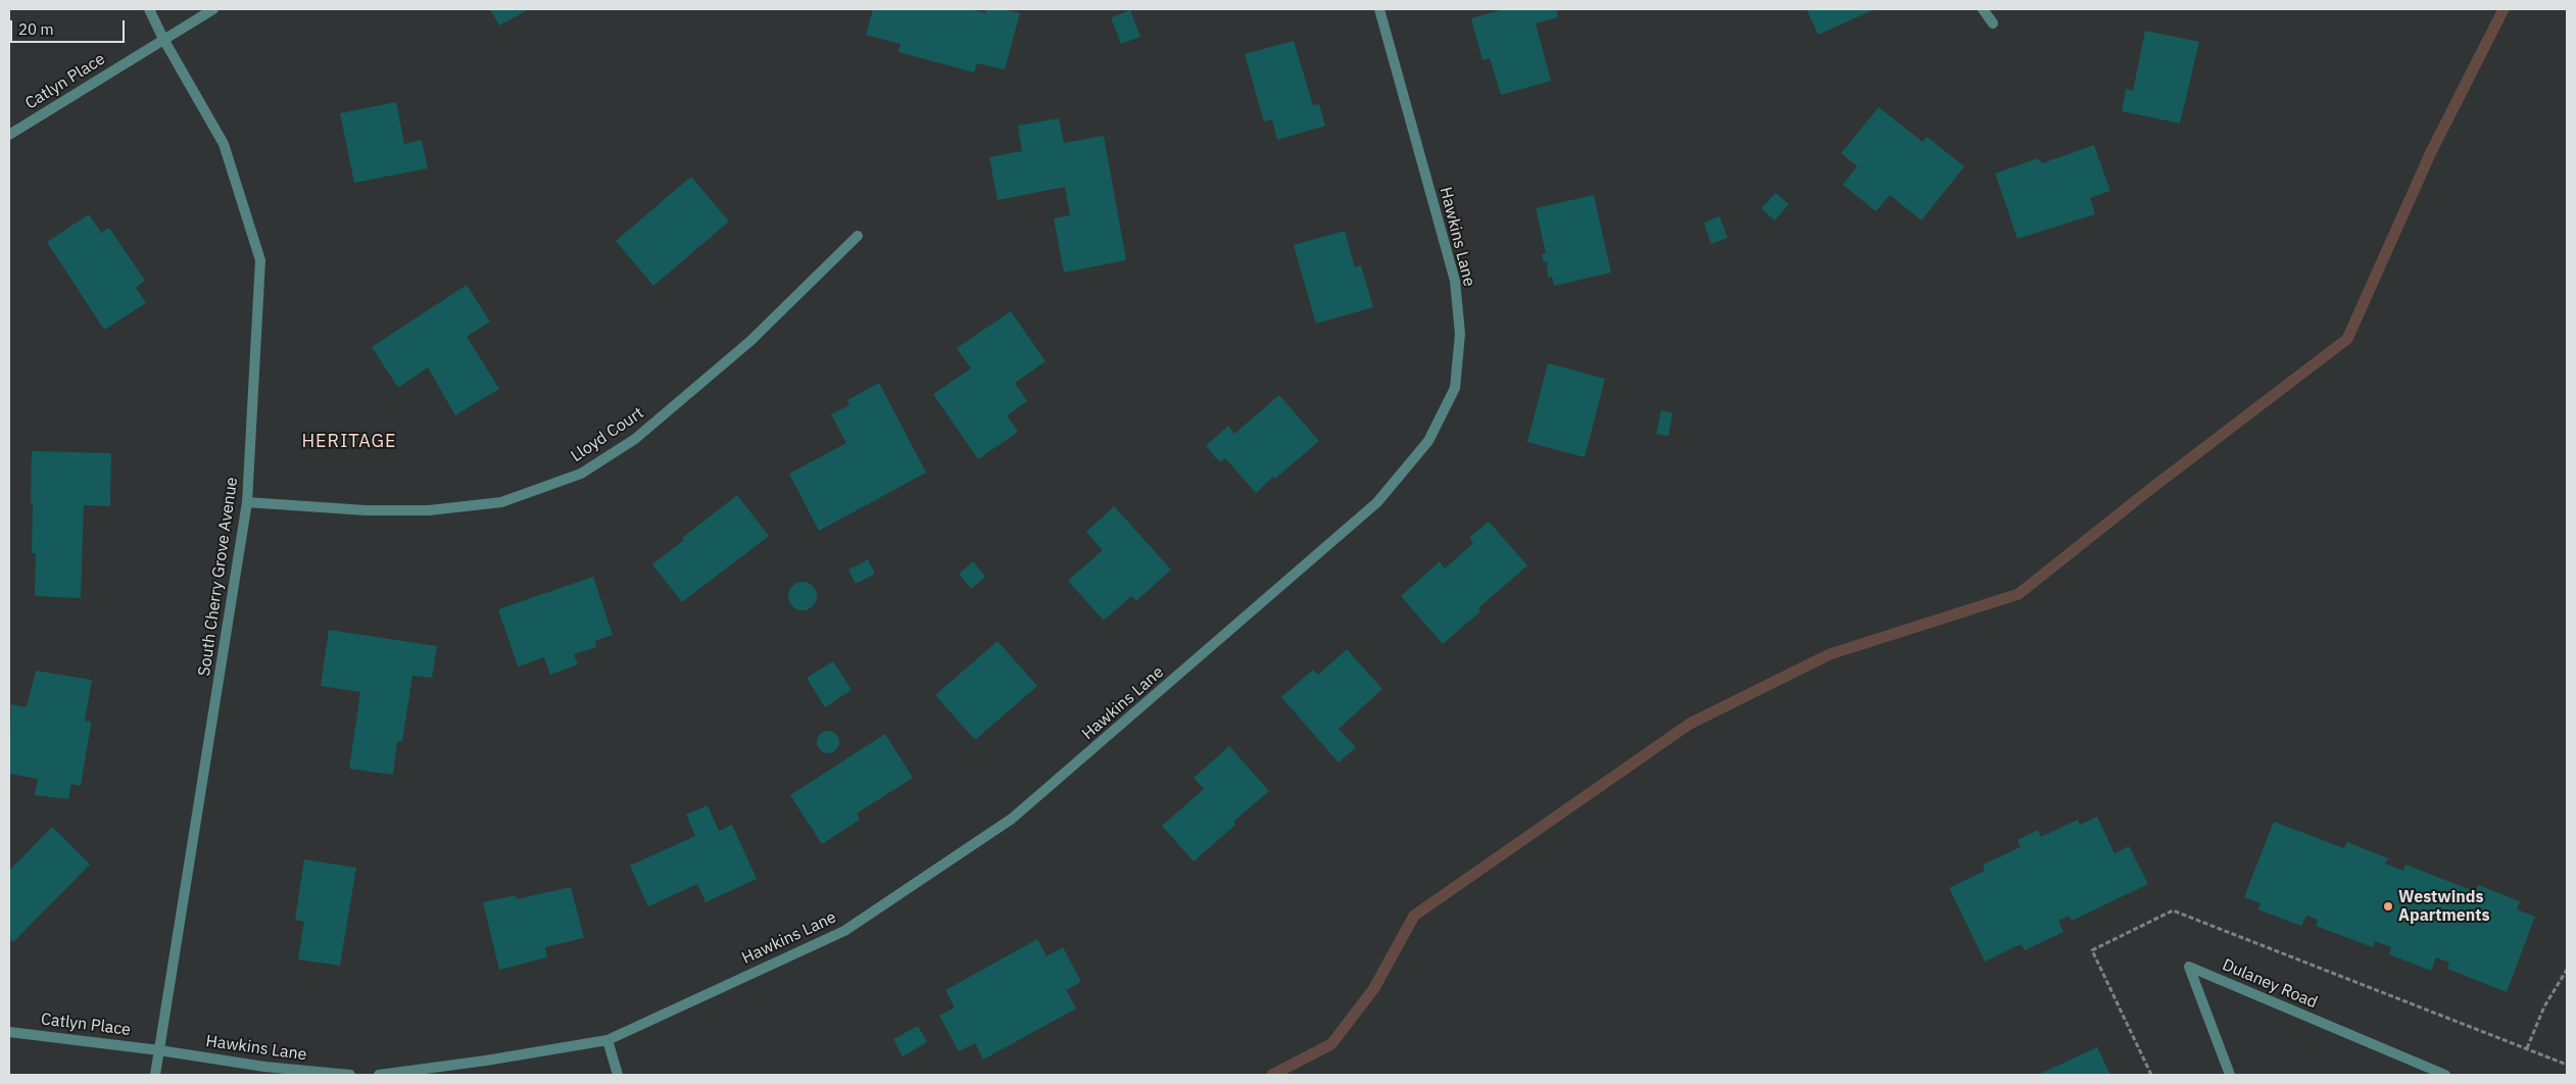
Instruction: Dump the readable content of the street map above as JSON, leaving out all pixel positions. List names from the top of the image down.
{
  "streets": {
    "street": [
      "Catlyn Place",
      "Hawkins Lane",
      "Lloyd Court",
      "South Cherry Grove Avenue",
      "Dulaney Road"
    ]
  },
  "crossings": [
    ["Catlyn Place", "Hawkins Lane"],
    ["Catlyn Place", "South Cherry Grove Avenue"],
    ["Hawkins Lane", "South Cherry Grove Avenue"],
    ["Lloyd Court", "South Cherry Grove Avenue"]
  ],
  "districts": ["HERITAGE"],
  "places": ["Westwinds Apartments"],
  "scale_bar": "20 m"
}
